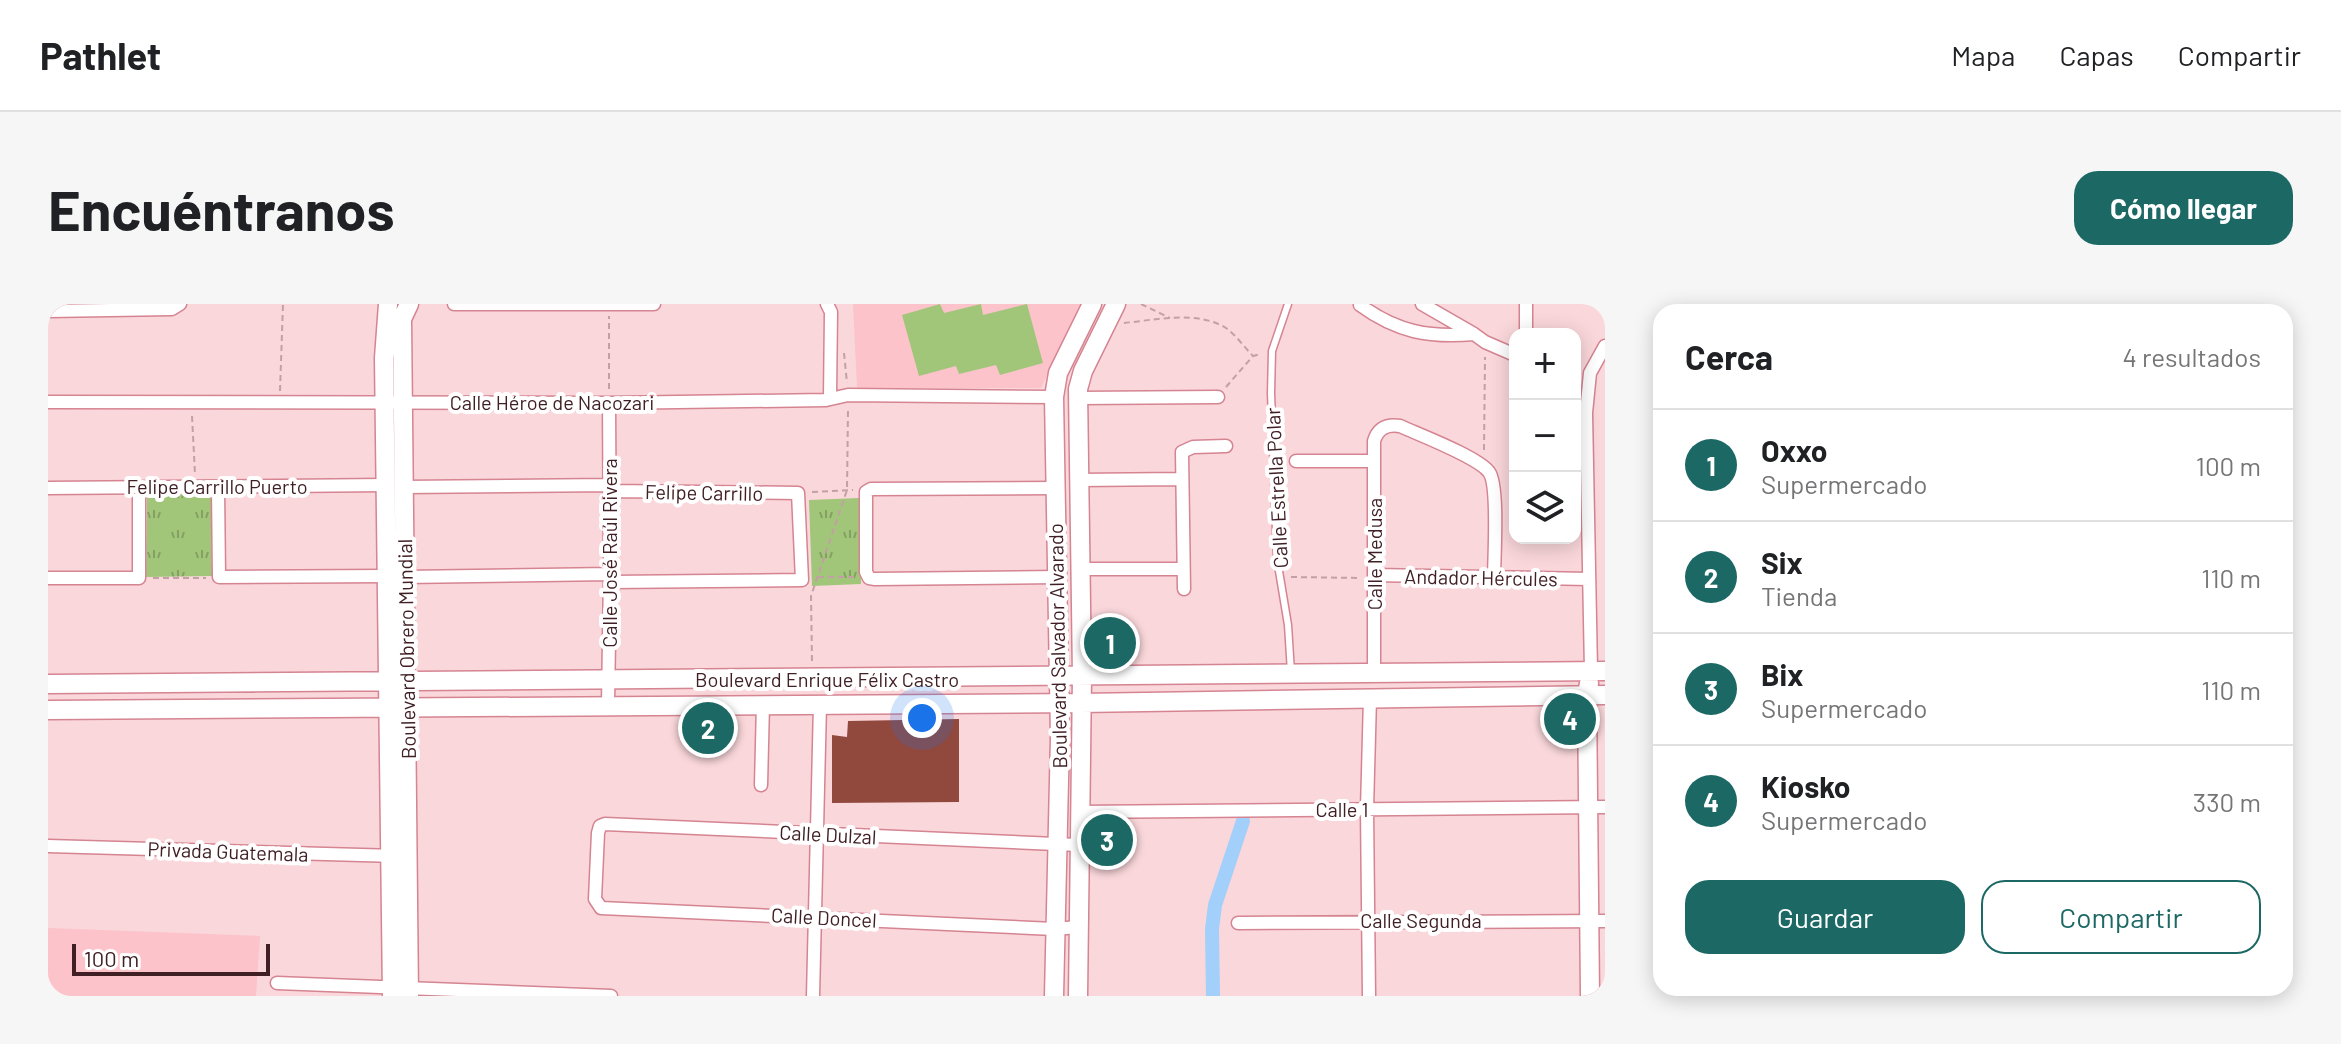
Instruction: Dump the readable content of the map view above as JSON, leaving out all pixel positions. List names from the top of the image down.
{
  "streets": {
    "main road": ["Boulevard Salvador Alvarado", "Boulevard Obrero Mundial", "Boulevard Enrique Félix Castro"],
    "street": [
      "Calle Héroe de Nacozari",
      "Felipe Carrillo Puerto",
      "Felipe Carrillo",
      "Calle José Raúl Rivera",
      "Calle Medusa",
      "Andador Hércules",
      "Calle 1",
      "Calle Dulzal",
      "Privada Guatemala",
      "Calle Doncel",
      "Calle Segunda"
    ],
    "lane": ["Calle Estrella Polar"]
  },
  "crossings": [
    ["Calle Héroe de Nacozari", "Calle José Raúl Rivera"],
    ["Calle Héroe de Nacozari", "Boulevard Salvador Alvarado"],
    ["Calle Héroe de Nacozari", "Boulevard Obrero Mundial"],
    ["Felipe Carrillo Puerto", "Felipe Carrillo"],
    ["Felipe Carrillo Puerto", "Calle José Raúl Rivera"],
    ["Felipe Carrillo Puerto", "Boulevard Obrero Mundial"],
    ["Calle Estrella Polar", "Boulevard Enrique Félix Castro"],
    ["Felipe Carrillo", "Calle José Raúl Rivera"],
    ["Calle José Raúl Rivera", "Boulevard Enrique Félix Castro"],
    ["Calle Medusa", "Andador Hércules"],
    ["Calle Medusa", "Boulevard Enrique Félix Castro"],
    ["Boulevard Salvador Alvarado", "Boulevard Enrique Félix Castro"],
    ["Boulevard Salvador Alvarado", "Calle 1"],
    ["Boulevard Salvador Alvarado", "Calle Dulzal"],
    ["Boulevard Salvador Alvarado", "Calle Doncel"],
    ["Boulevard Obrero Mundial", "Boulevard Enrique Félix Castro"],
    ["Boulevard Obrero Mundial", "Privada Guatemala"],
    ["Calle Dulzal", "Calle Doncel"]
  ],
  "scale_bar": "100 m",
  "page": {
    "header": "Pathlet",
    "nav": ["Mapa", "Capas", "Compartir"],
    "buttons": [
      "Cómo llegar",
      ["Guardar", "Compartir"]
    ],
    "title": "Encuéntranos",
    "heading": ["Cerca", "4 resultados"],
    "map_buttons": ["+", "−"],
    "list": [
      {
        "mark": "1",
        "name": "Oxxo",
        "note": "Supermercado",
        "value": "100 m"
      },
      {
        "mark": "2",
        "name": "Six",
        "note": "Tienda",
        "value": "110 m"
      },
      {
        "mark": "3",
        "name": "Bix",
        "note": "Supermercado",
        "value": "110 m"
      },
      {
        "mark": "4",
        "name": "Kiosko",
        "note": "Supermercado",
        "value": "330 m"
      }
    ],
    "pins": [
      "1",
      "4",
      "2",
      "3"
    ],
    "scale": "100 m"
  }
}
